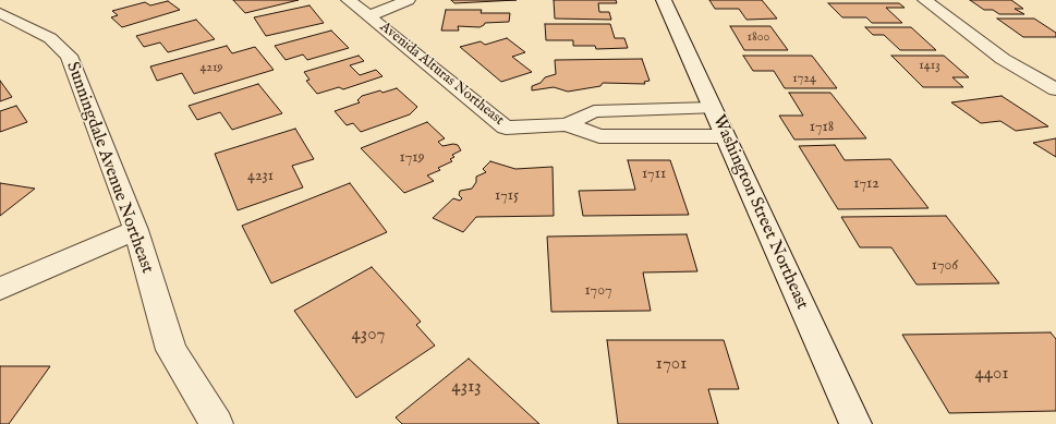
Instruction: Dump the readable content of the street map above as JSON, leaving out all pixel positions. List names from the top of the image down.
{
  "streets": {
    "street": ["Avenida Alturas Northeast", "Sunningdale Avenue Northeast", "Washington Street Northeast"]
  },
  "crossings": [
    ["Avenida Alturas Northeast", "Washington Street Northeast"]
  ],
  "house_numbers": [
    "1800",
    "1413",
    "4219",
    "1724",
    "1718",
    "1719",
    "1711",
    "4231",
    "1712",
    "1715",
    "1706",
    "1707",
    "4307",
    "1701",
    "4401",
    "4313"
  ]
}
